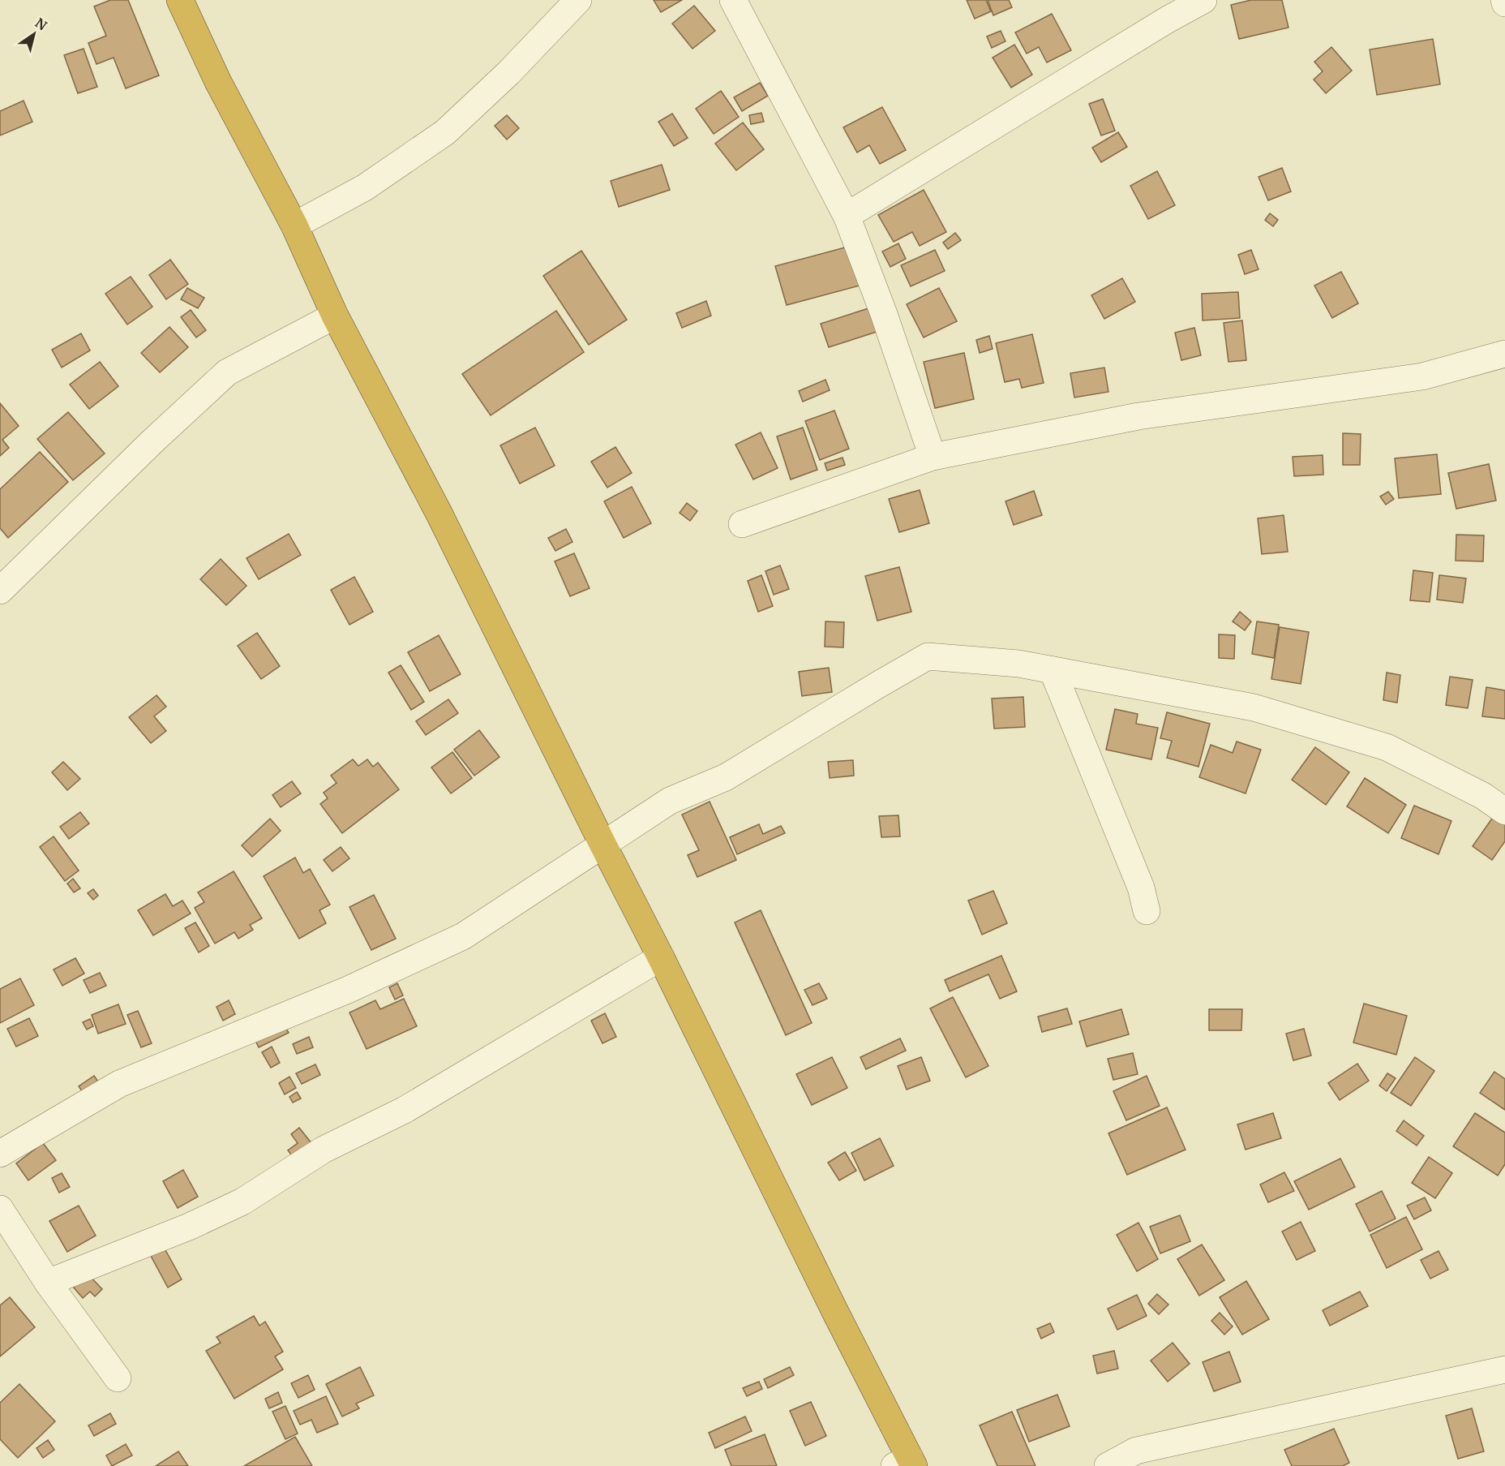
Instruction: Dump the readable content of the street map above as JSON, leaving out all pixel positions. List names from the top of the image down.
{
  "north": "top right"
}
